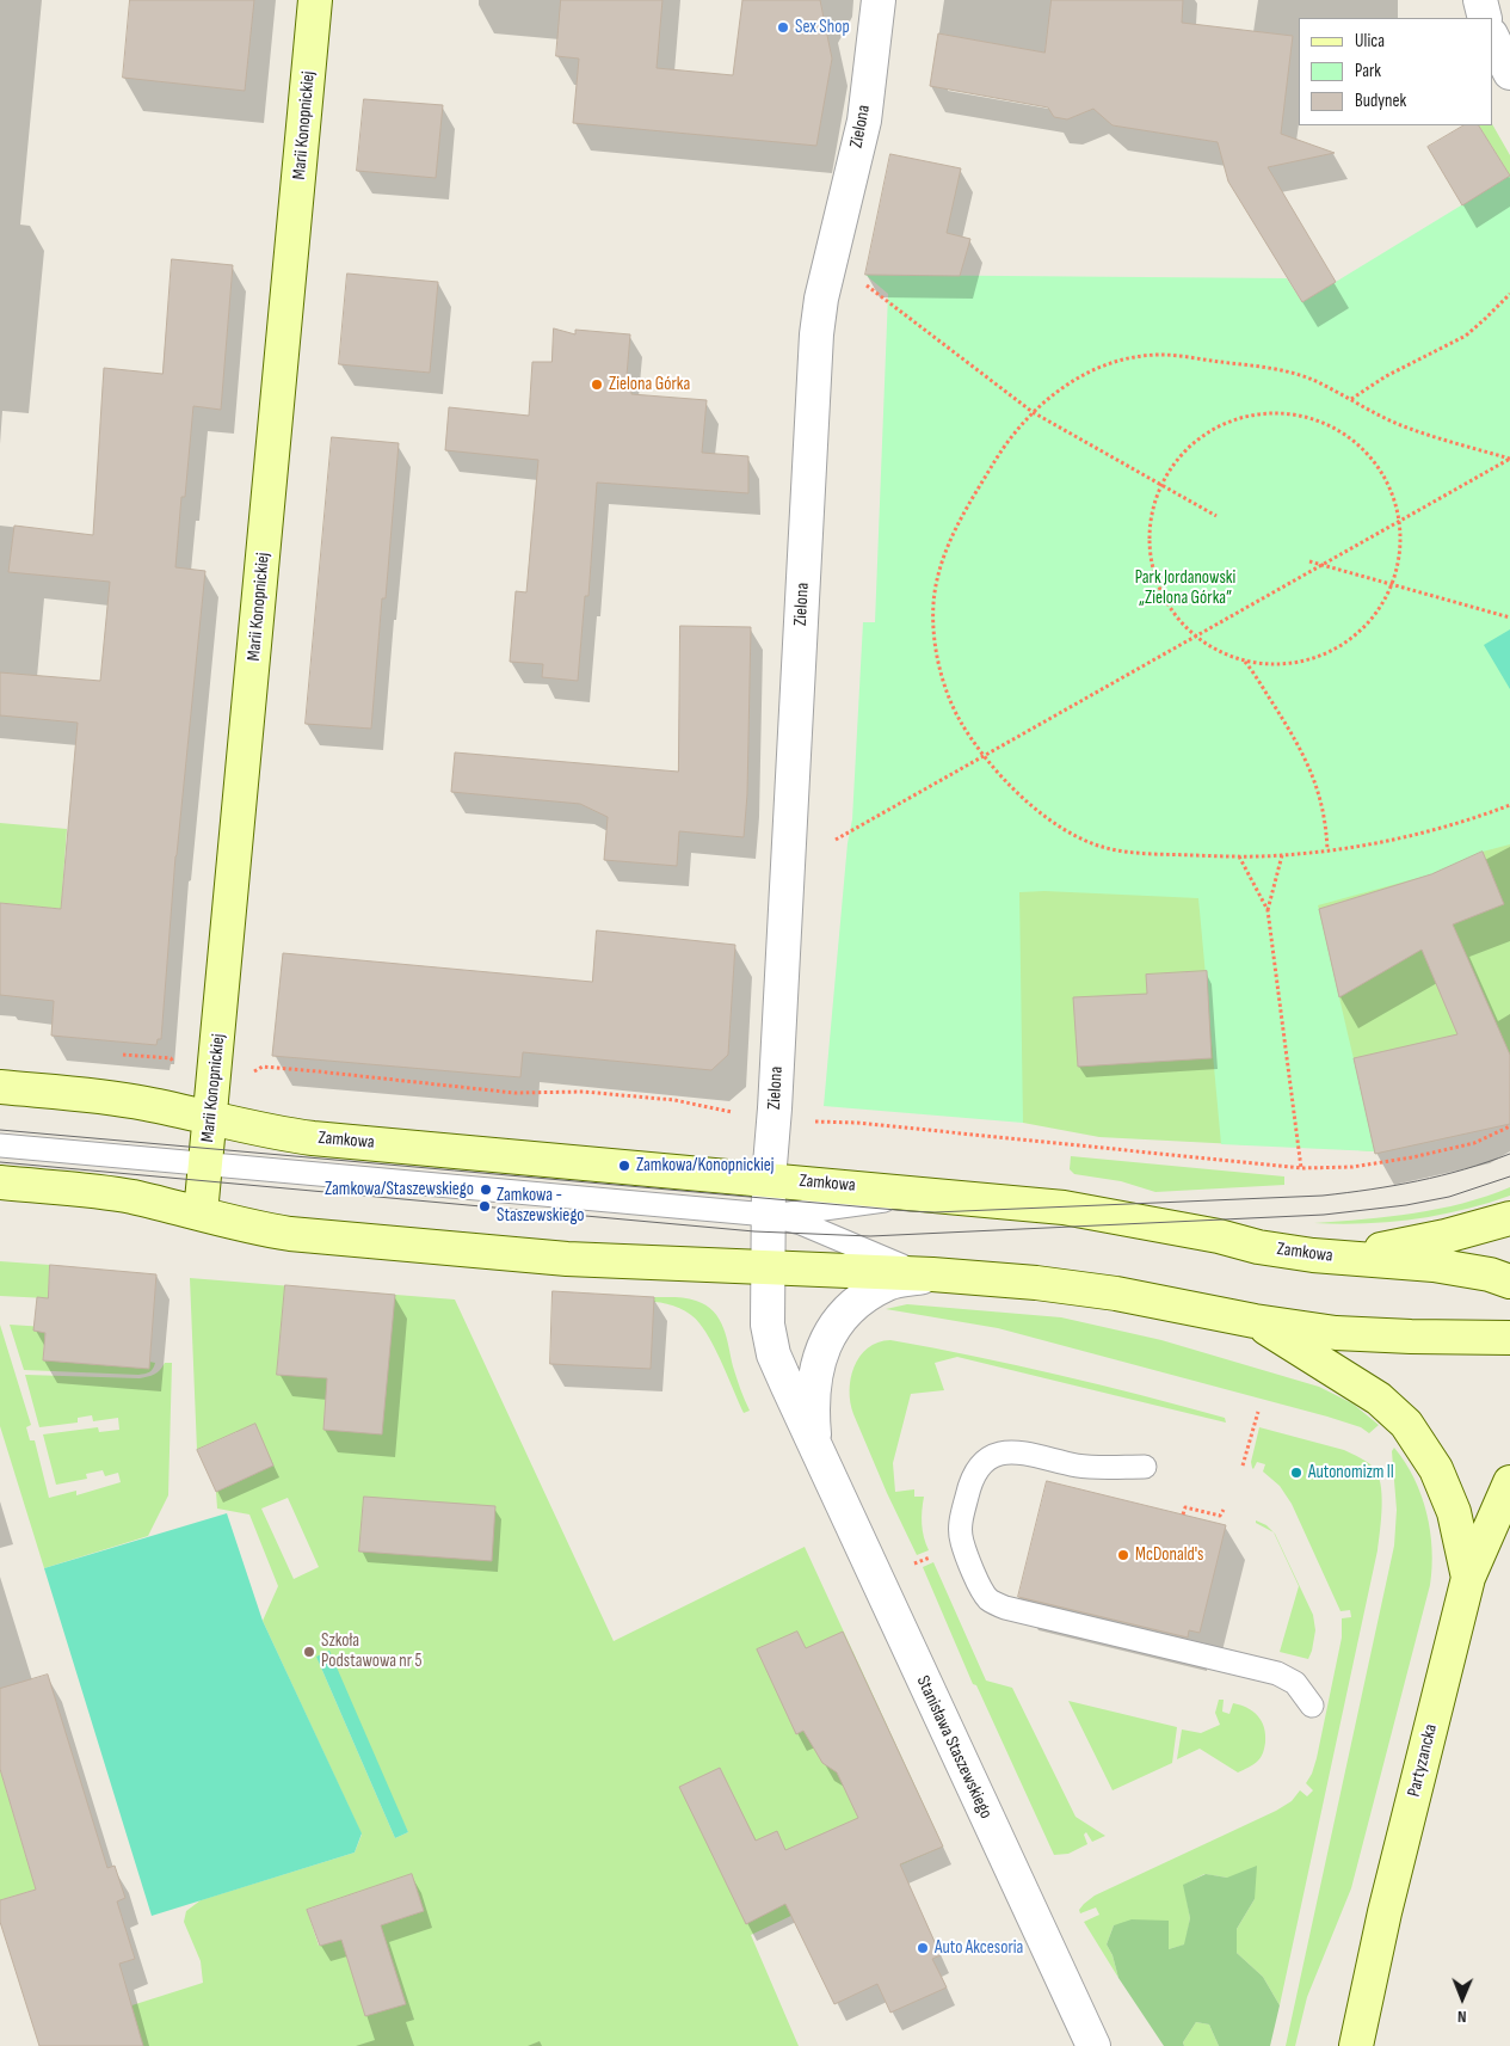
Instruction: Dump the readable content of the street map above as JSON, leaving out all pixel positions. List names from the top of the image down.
{
  "streets": {
    "street": [
      "Marii Konopnickiej",
      "Zielona",
      "Zamkowa",
      "Stanisława Staszewskiego",
      "Partyzancka"
    ]
  },
  "crossings": [
    ["Marii Konopnickiej", "Zamkowa"],
    ["Zielona", "Zamkowa"],
    ["Zielona", "Stanisława Staszewskiego"]
  ],
  "parks": ["Park Jordanowski „Zielona Górka”"],
  "places": [
    "Sex Shop",
    "Zielona Górka",
    "Zamkowa/Konopnickiej",
    "Zamkowa/Staszewskiego",
    "Zamkowa - Staszewskiego",
    "Autonomizm II",
    "McDonald's",
    "Szkoła Podstawowa nr 5",
    "Auto Akcesoria"
  ],
  "legend": ["Ulica", "Park", "Budynek"],
  "north": "bottom"
}
